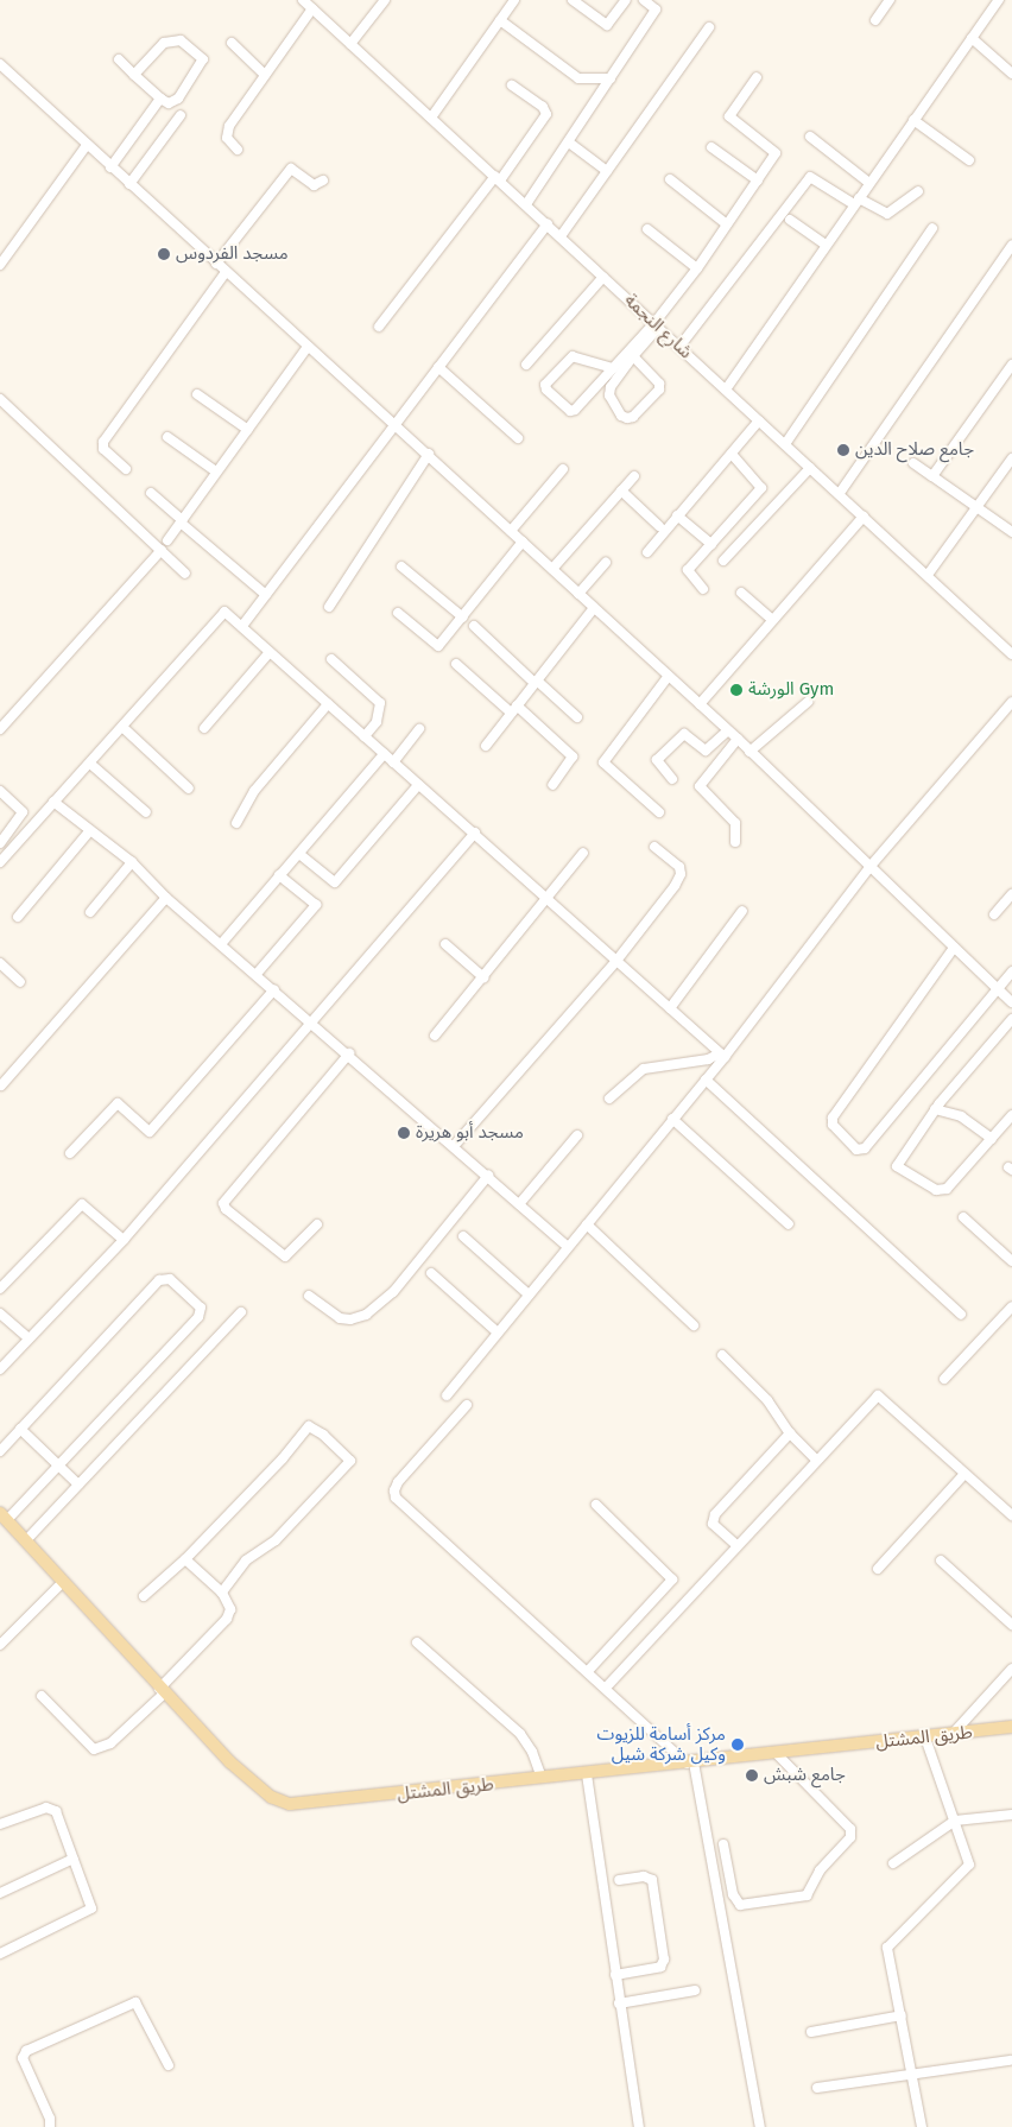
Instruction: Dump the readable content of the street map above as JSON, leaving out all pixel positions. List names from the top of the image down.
{
  "streets": {
    "main road": ["طريق المشتل"],
    "street": ["شارع النجمة"]
  },
  "places": [
    "مسجد الفردوس",
    "جامع صلاح الدين",
    "الورشة Gym",
    "مسجد أبو هريرة",
    "مركز أسامة للزيوت وكيل شركة شيل",
    "جامع شبش"
  ]
}
